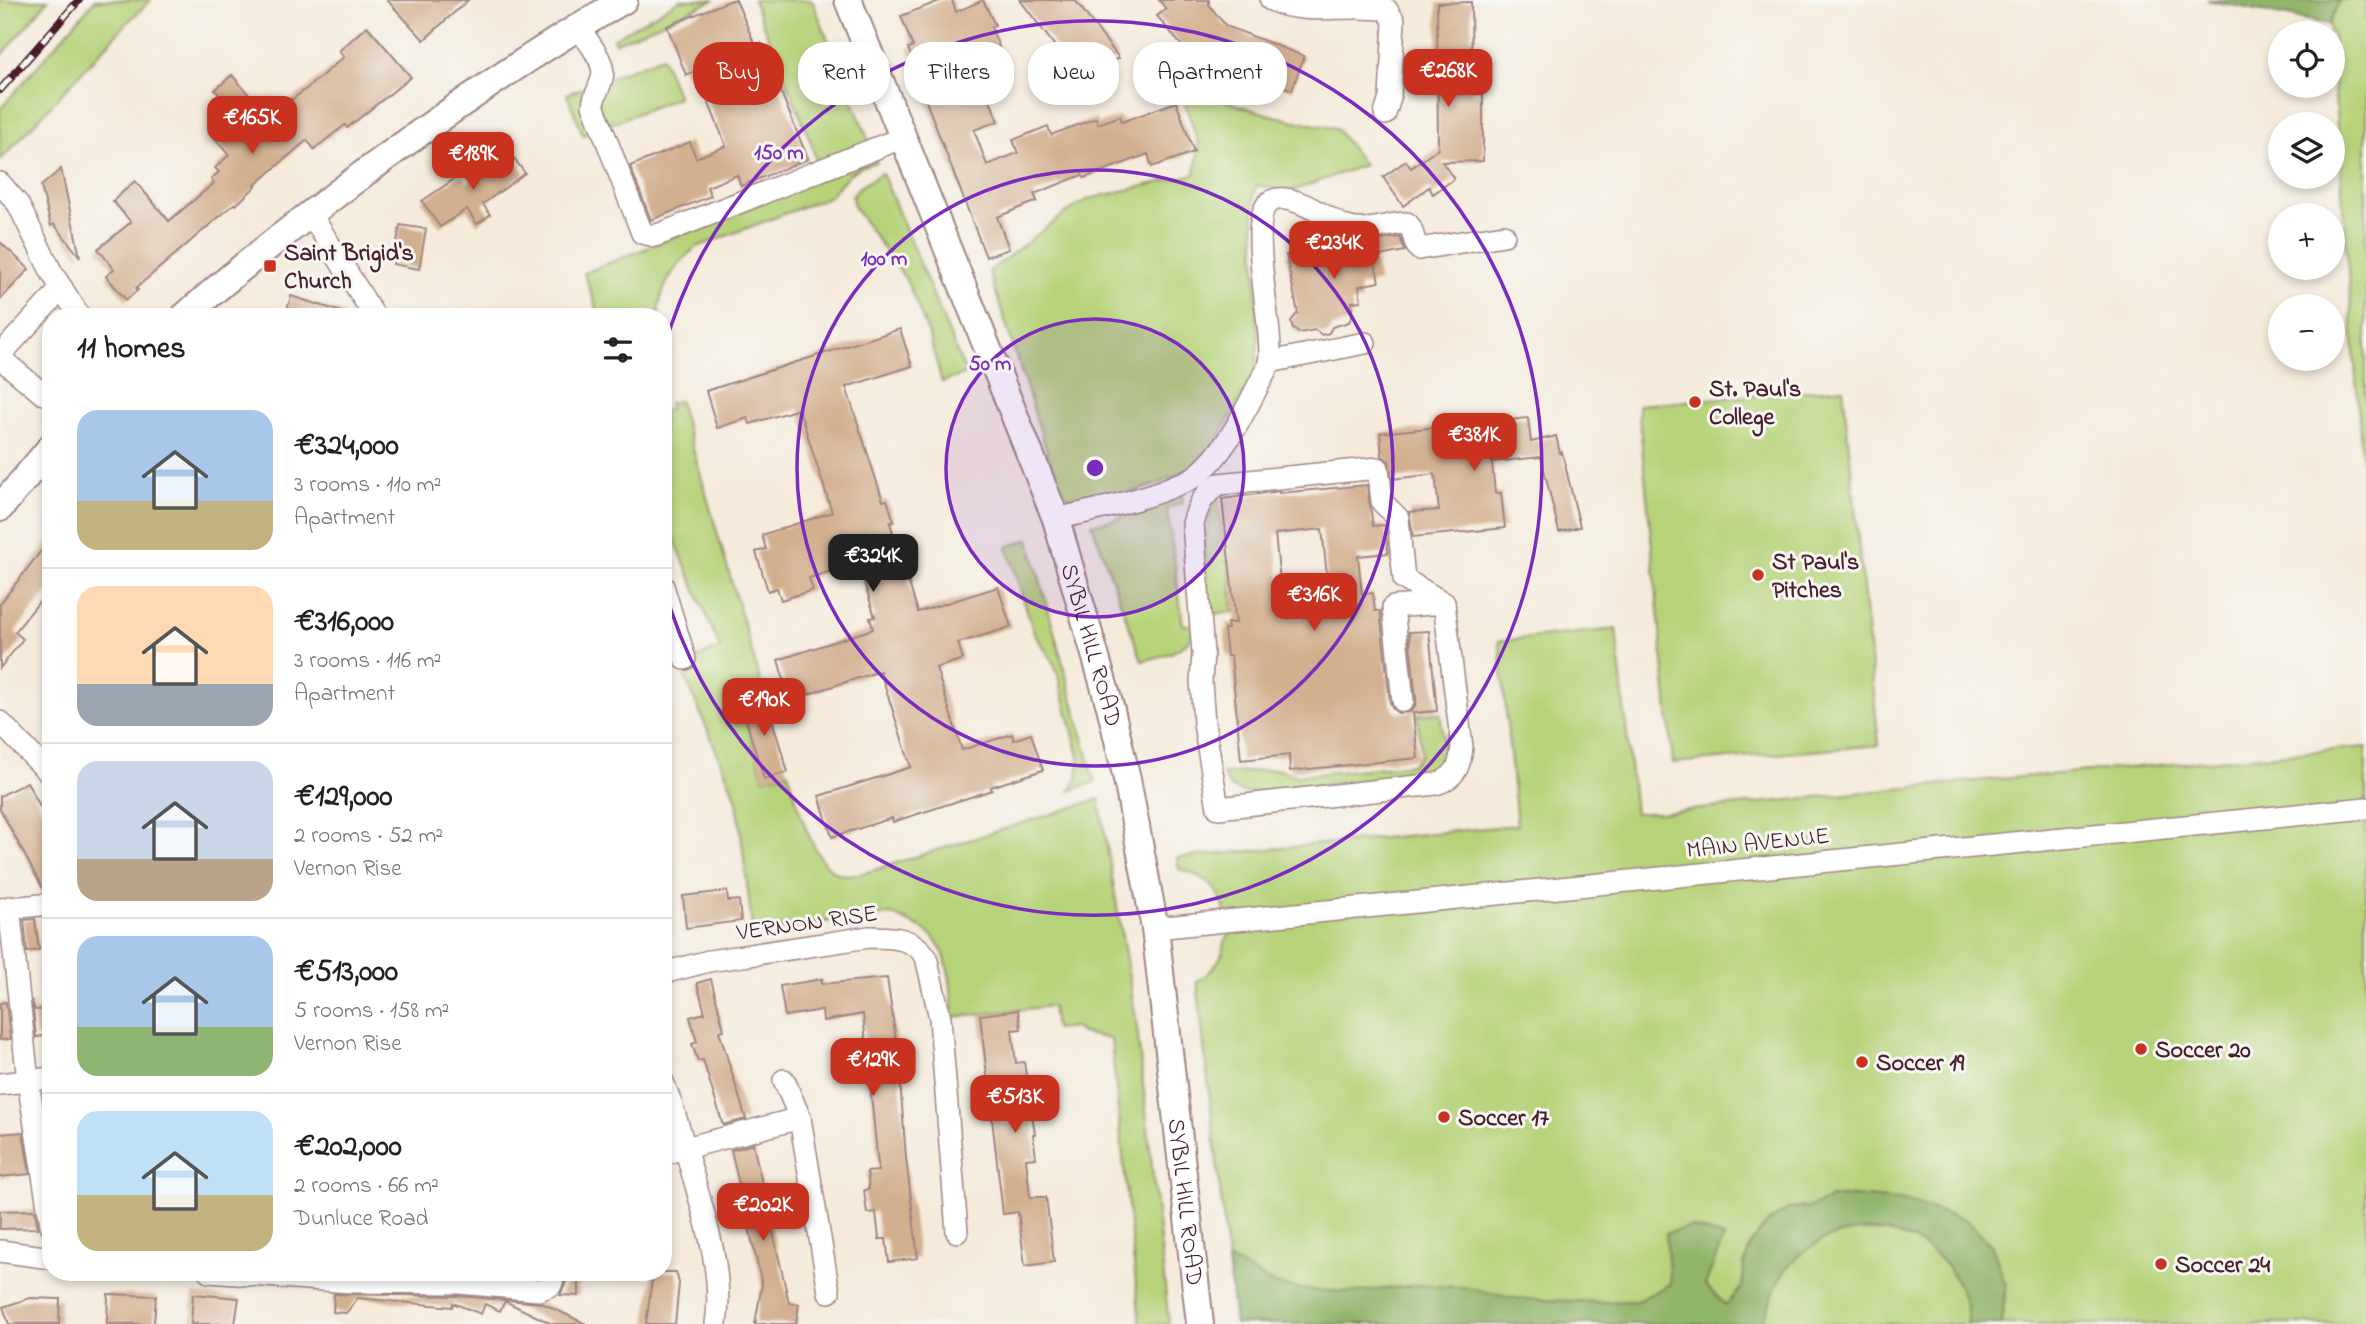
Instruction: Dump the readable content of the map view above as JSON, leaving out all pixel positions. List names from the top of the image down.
{
  "streets": {
    "main road": ["SYBIL HILL ROAD"],
    "street": ["MAIN AVENUE", "VERNON RISE"]
  },
  "crossings": [
    ["SYBIL HILL ROAD", "MAIN AVENUE"]
  ],
  "places": {
    "transit": ["Saint Brigid's Church"],
    "other": [
      "St. Paul's College",
      "St Paul's Pitches",
      "Soccer 20",
      "Soccer 19",
      "Soccer 17",
      "Soccer 24"
    ]
  },
  "page": {
    "map_buttons": ["+", "−"],
    "chip": [
      "Buy",
      "Rent",
      "Filters",
      "New",
      "Apartment"
    ],
    "price": [
      "€268K",
      "€165K",
      "€189K",
      "€234K",
      "€381K",
      "€324K",
      "€316K",
      "€190K",
      "€129K",
      "€513K",
      "€202K"
    ],
    "heading": "11 homes",
    "list": [
      {
        "name": "€324,000",
        "note": "3 rooms · 110 m² · Apartment"
      },
      {
        "name": "€316,000",
        "note": "3 rooms · 116 m² · Apartment"
      },
      {
        "name": "€129,000",
        "note": "2 rooms · 52 m² · Vernon Rise"
      },
      {
        "name": "€513,000",
        "note": "5 rooms · 158 m² · Vernon Rise"
      },
      {
        "name": "€202,000",
        "note": "2 rooms · 66 m² · Dunluce Road"
      }
    ]
  },
  "rings": ["150 m", "100 m", "50 m"]
}
